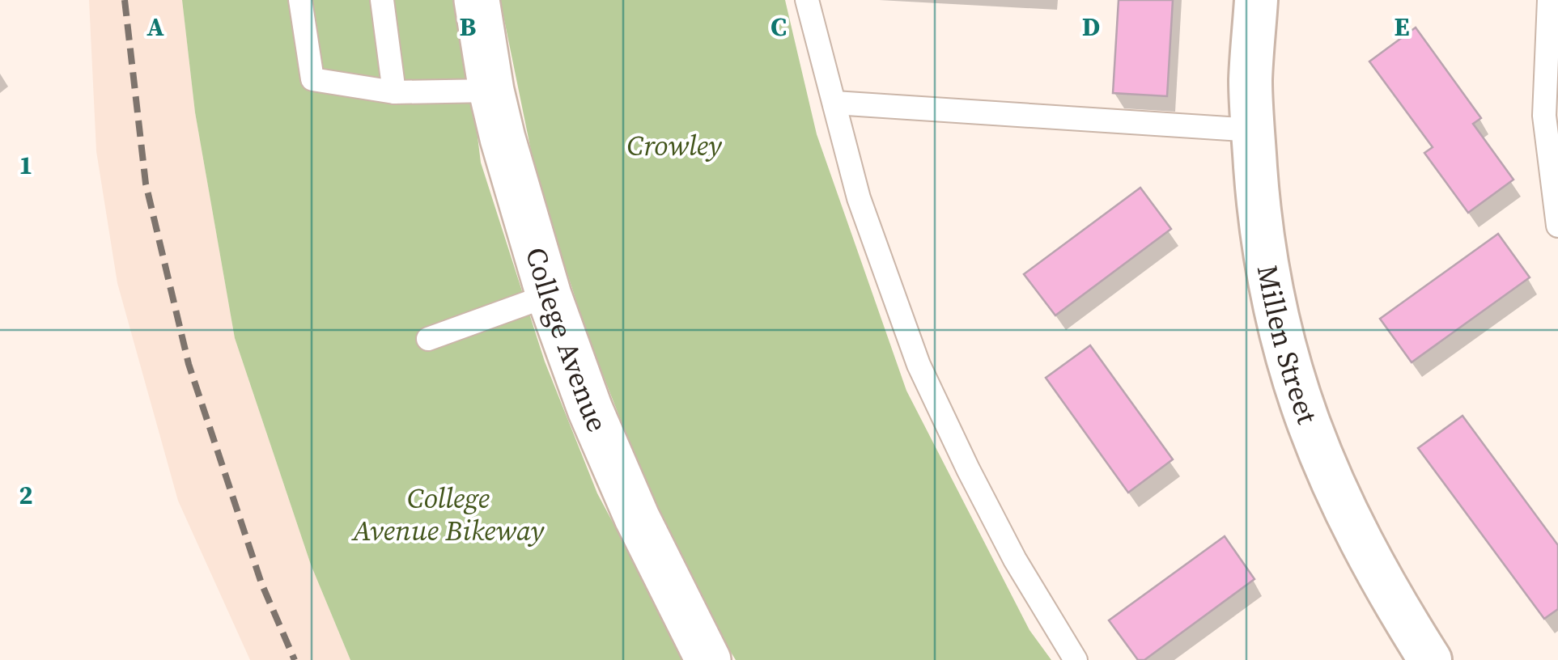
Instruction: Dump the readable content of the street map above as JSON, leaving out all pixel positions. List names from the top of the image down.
{
  "streets": {
    "street": ["College Avenue", "Millen Street"]
  },
  "parks": ["Crowley", "College Avenue Bikeway"],
  "grid": {
    "columns": [
      "A",
      "B",
      "C",
      "D",
      "E"
    ],
    "rows": ["1", "2"]
  }
}
